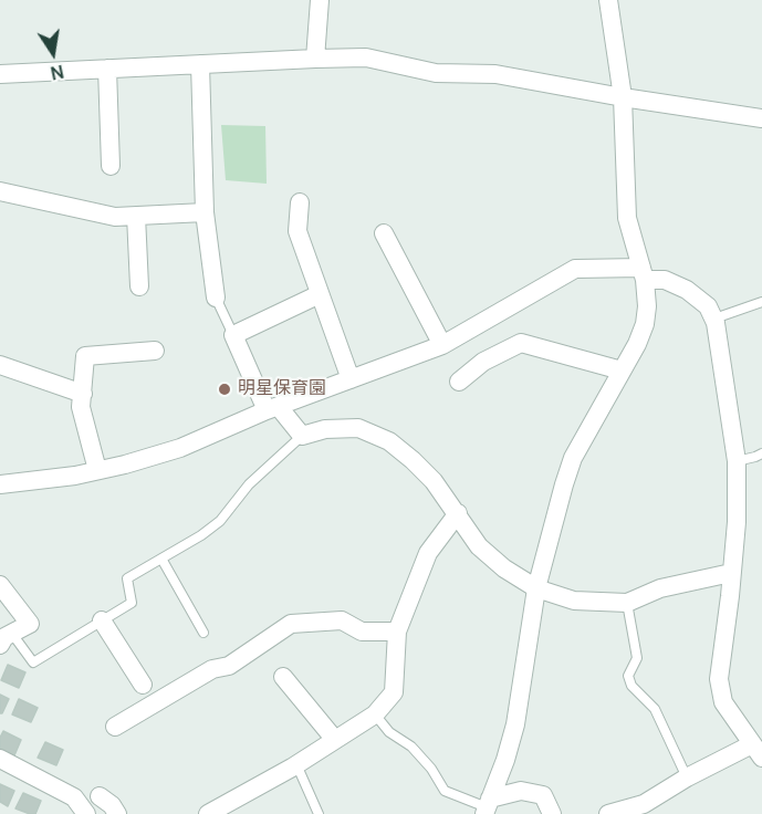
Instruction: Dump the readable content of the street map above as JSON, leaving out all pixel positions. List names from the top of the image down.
{
  "places": ["明星保育園"],
  "north": "bottom"
}
